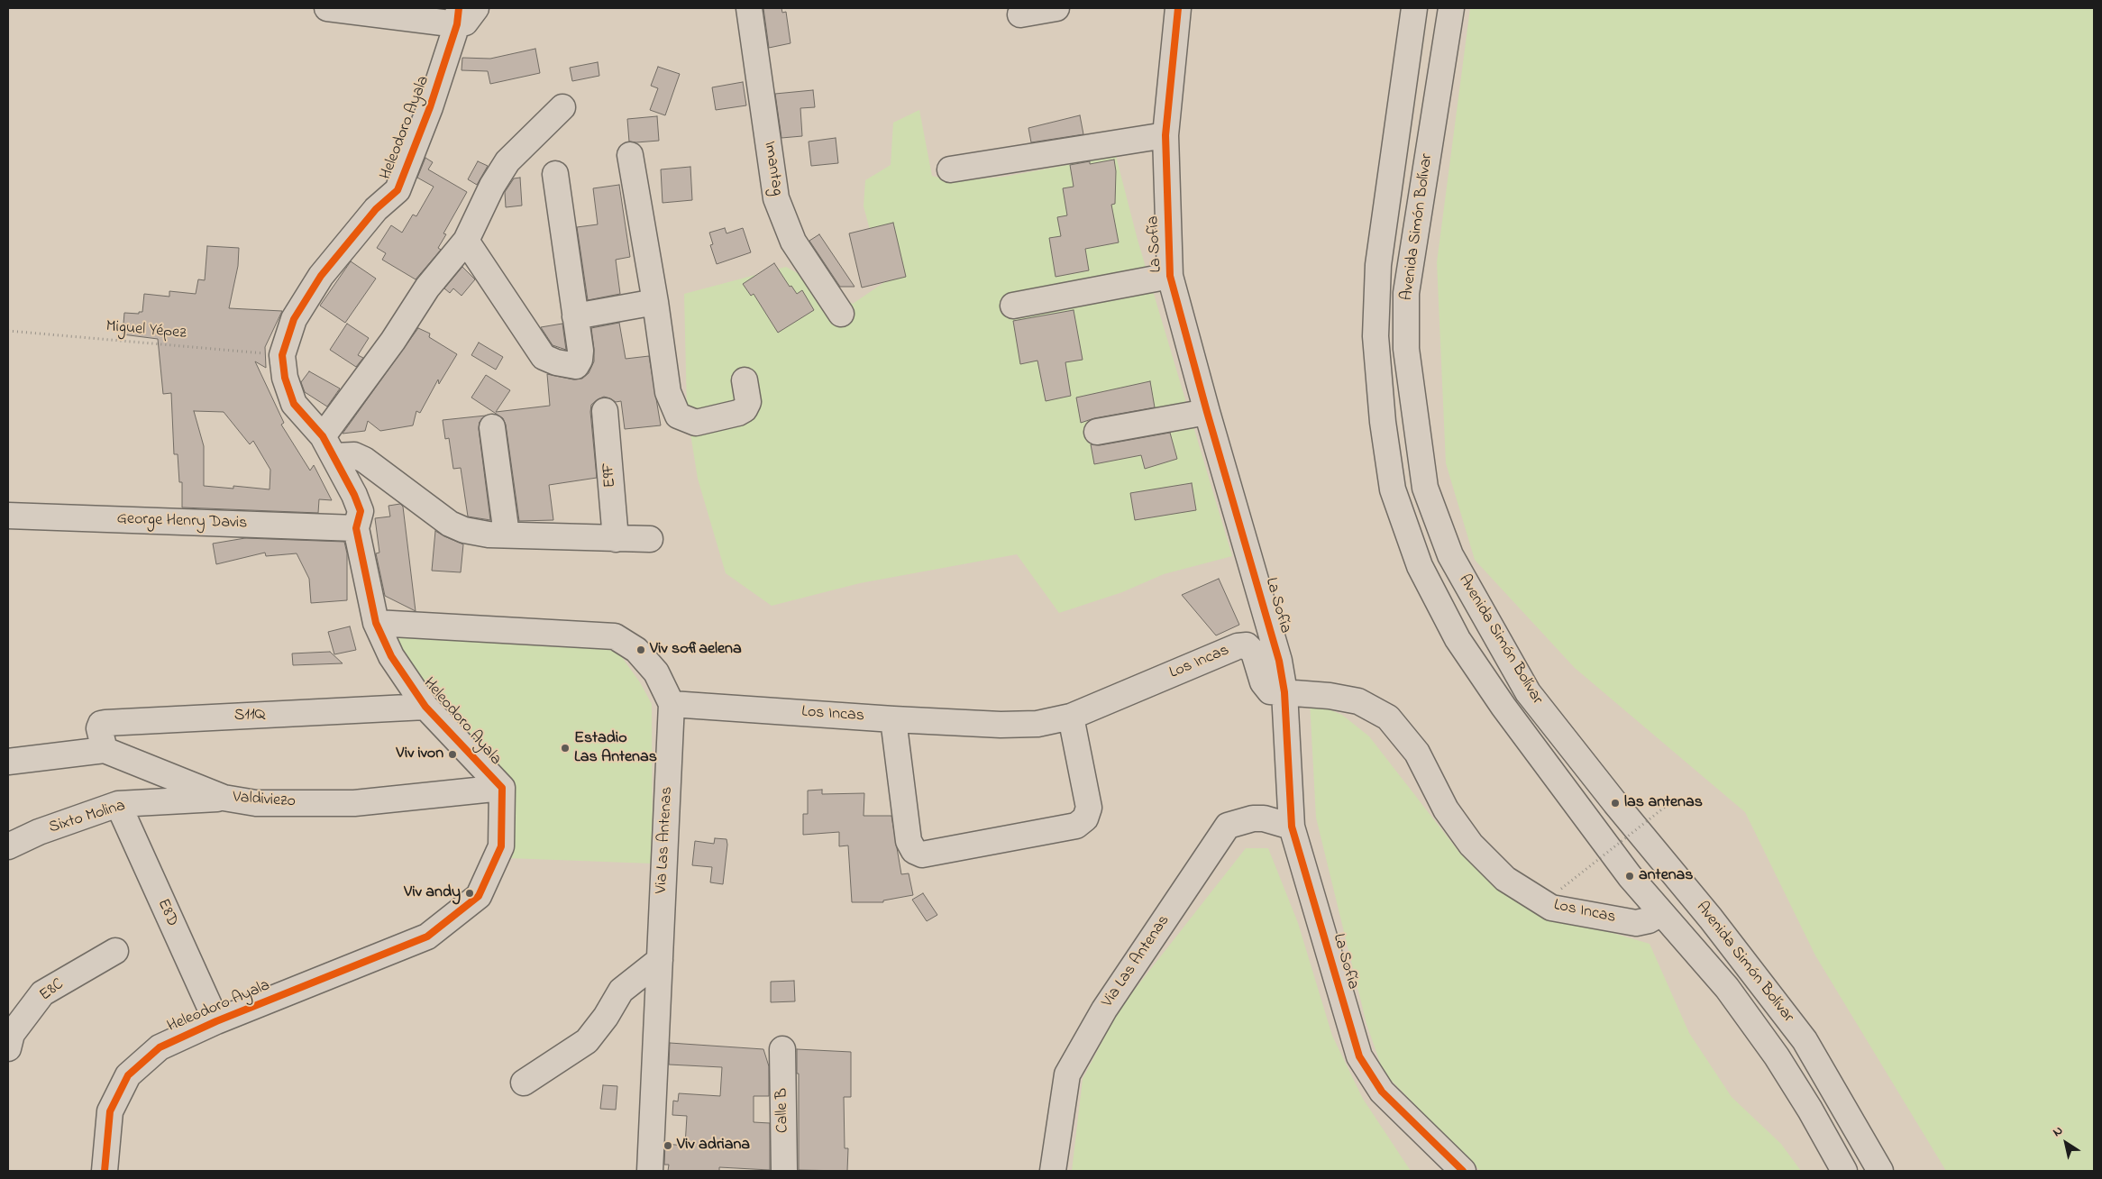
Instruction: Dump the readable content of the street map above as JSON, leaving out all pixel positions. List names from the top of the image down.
{
  "streets": {
    "main road": [
      "Heleodoro Ayala",
      "Imantag",
      "Avenida Simón Bolívar",
      "La Sofía",
      "E9F",
      "George Henry Davis",
      "Los Incas",
      "S11Q",
      "Valdiviezo",
      "Sixto Molina",
      "Via Las Antenas",
      "E8D",
      "E8C",
      "Calle B"
    ],
    "path": ["Miguel Yépez"]
  },
  "crossings": [
    ["Heleodoro Ayala", "Miguel Yépez"],
    ["Heleodoro Ayala", "George Henry Davis"],
    ["Heleodoro Ayala", "S11Q"],
    ["Heleodoro Ayala", "Valdiviezo"],
    ["Heleodoro Ayala", "Via Las Antenas"],
    ["Heleodoro Ayala", "E8D"],
    ["Avenida Simón Bolívar", "Los Incas"],
    ["La Sofía", "Los Incas"],
    ["La Sofía", "Via Las Antenas"],
    ["Los Incas", "Via Las Antenas"],
    ["S11Q", "Valdiviezo"],
    ["Valdiviezo", "Sixto Molina"],
    ["Sixto Molina", "E8D"]
  ],
  "places": [
    "Viv sofiaelena",
    "Estadio Las Antenas",
    "Viv ivon",
    "las antenas",
    "antenas",
    "Viv andy",
    "Viv adriana"
  ],
  "north": "top left"
}
